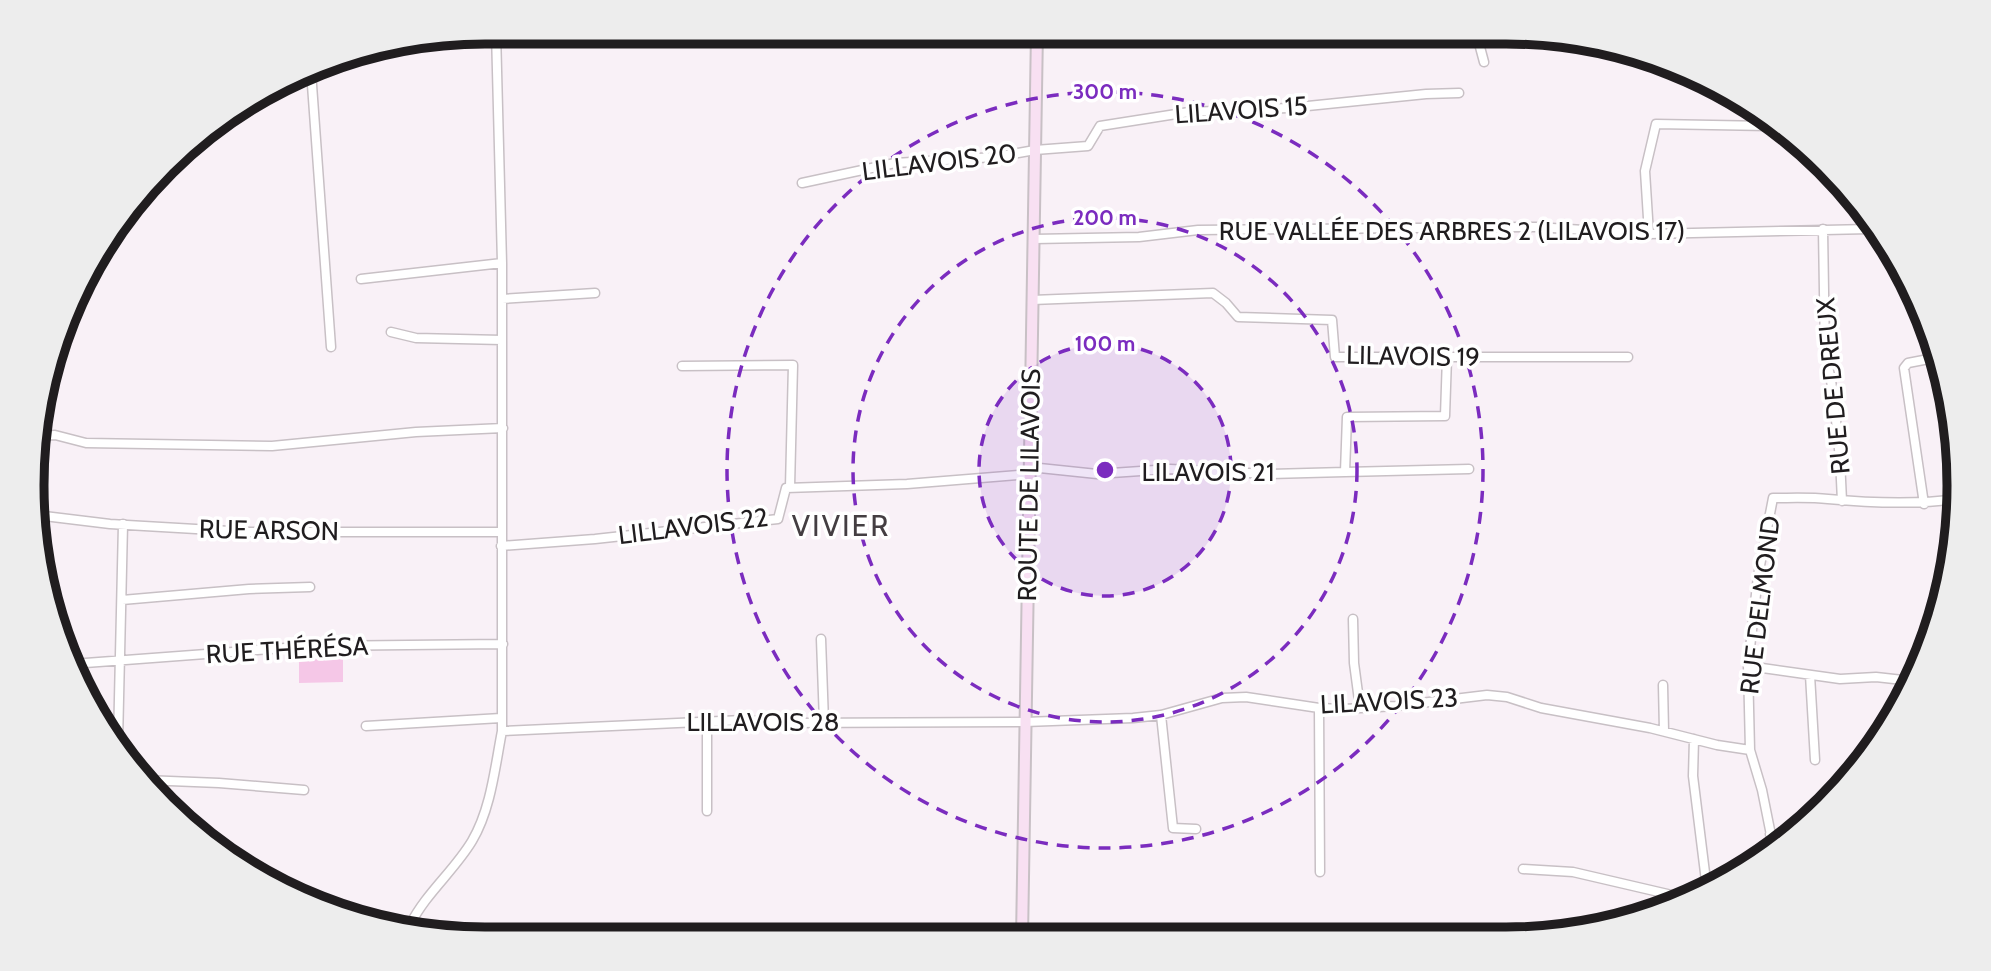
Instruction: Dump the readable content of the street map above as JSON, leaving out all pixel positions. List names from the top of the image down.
{
  "streets": {
    "main road": ["ROUTE DE LILAVOIS"],
    "street": [
      "LILAVOIS 15",
      "LILLAVOIS 20",
      "RUE VALLÉE DES ARBRES 2 (LILAVOIS 17)",
      "LILAVOIS 19",
      "RUE DE DREUX",
      "LILAVOIS 21",
      "LILLAVOIS 22",
      "RUE ARSON",
      "RUE DELMOND",
      "RUE THÉRÉSA",
      "LILAVOIS 23",
      "LILLAVOIS 28"
    ]
  },
  "crossings": [
    ["LILAVOIS 15", "LILLAVOIS 20"],
    ["LILAVOIS 15", "ROUTE DE LILAVOIS"],
    ["LILLAVOIS 20", "ROUTE DE LILAVOIS"],
    ["RUE VALLÉE DES ARBRES 2 (LILAVOIS 17)", "RUE DE DREUX"],
    ["RUE VALLÉE DES ARBRES 2 (LILAVOIS 17)", "ROUTE DE LILAVOIS"],
    ["LILAVOIS 19", "ROUTE DE LILAVOIS"],
    ["RUE DE DREUX", "RUE DELMOND"],
    ["LILAVOIS 21", "ROUTE DE LILAVOIS"],
    ["LILAVOIS 21", "LILLAVOIS 22"],
    ["ROUTE DE LILAVOIS", "LILLAVOIS 22"],
    ["ROUTE DE LILAVOIS", "LILAVOIS 23"],
    ["ROUTE DE LILAVOIS", "LILLAVOIS 28"],
    ["RUE DELMOND", "LILAVOIS 23"],
    ["LILAVOIS 23", "LILLAVOIS 28"]
  ],
  "districts": ["VIVIER"],
  "rings": ["300 m", "200 m", "100 m"]
}
